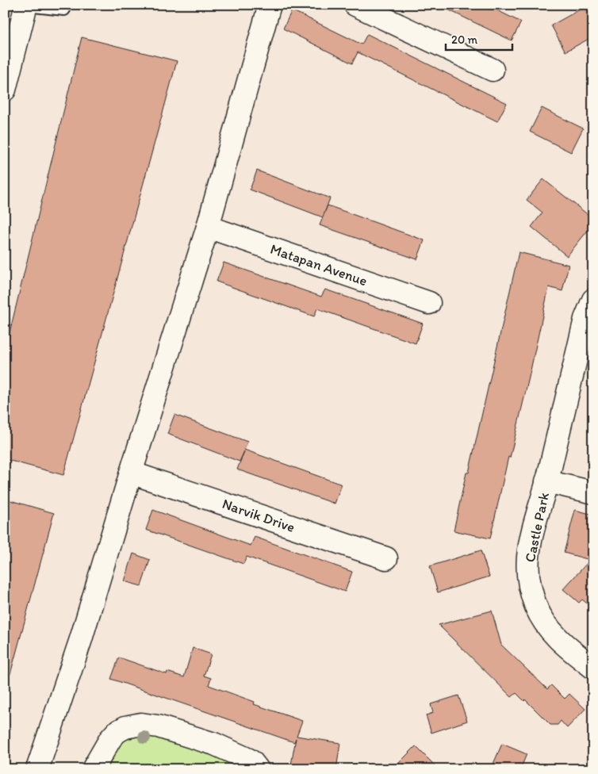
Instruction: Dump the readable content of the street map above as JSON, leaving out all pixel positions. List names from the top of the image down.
{
  "streets": {
    "street": ["Matapan Avenue", "Narvik Drive", "Castle Park"]
  },
  "scale_bar": "20 m"
}
